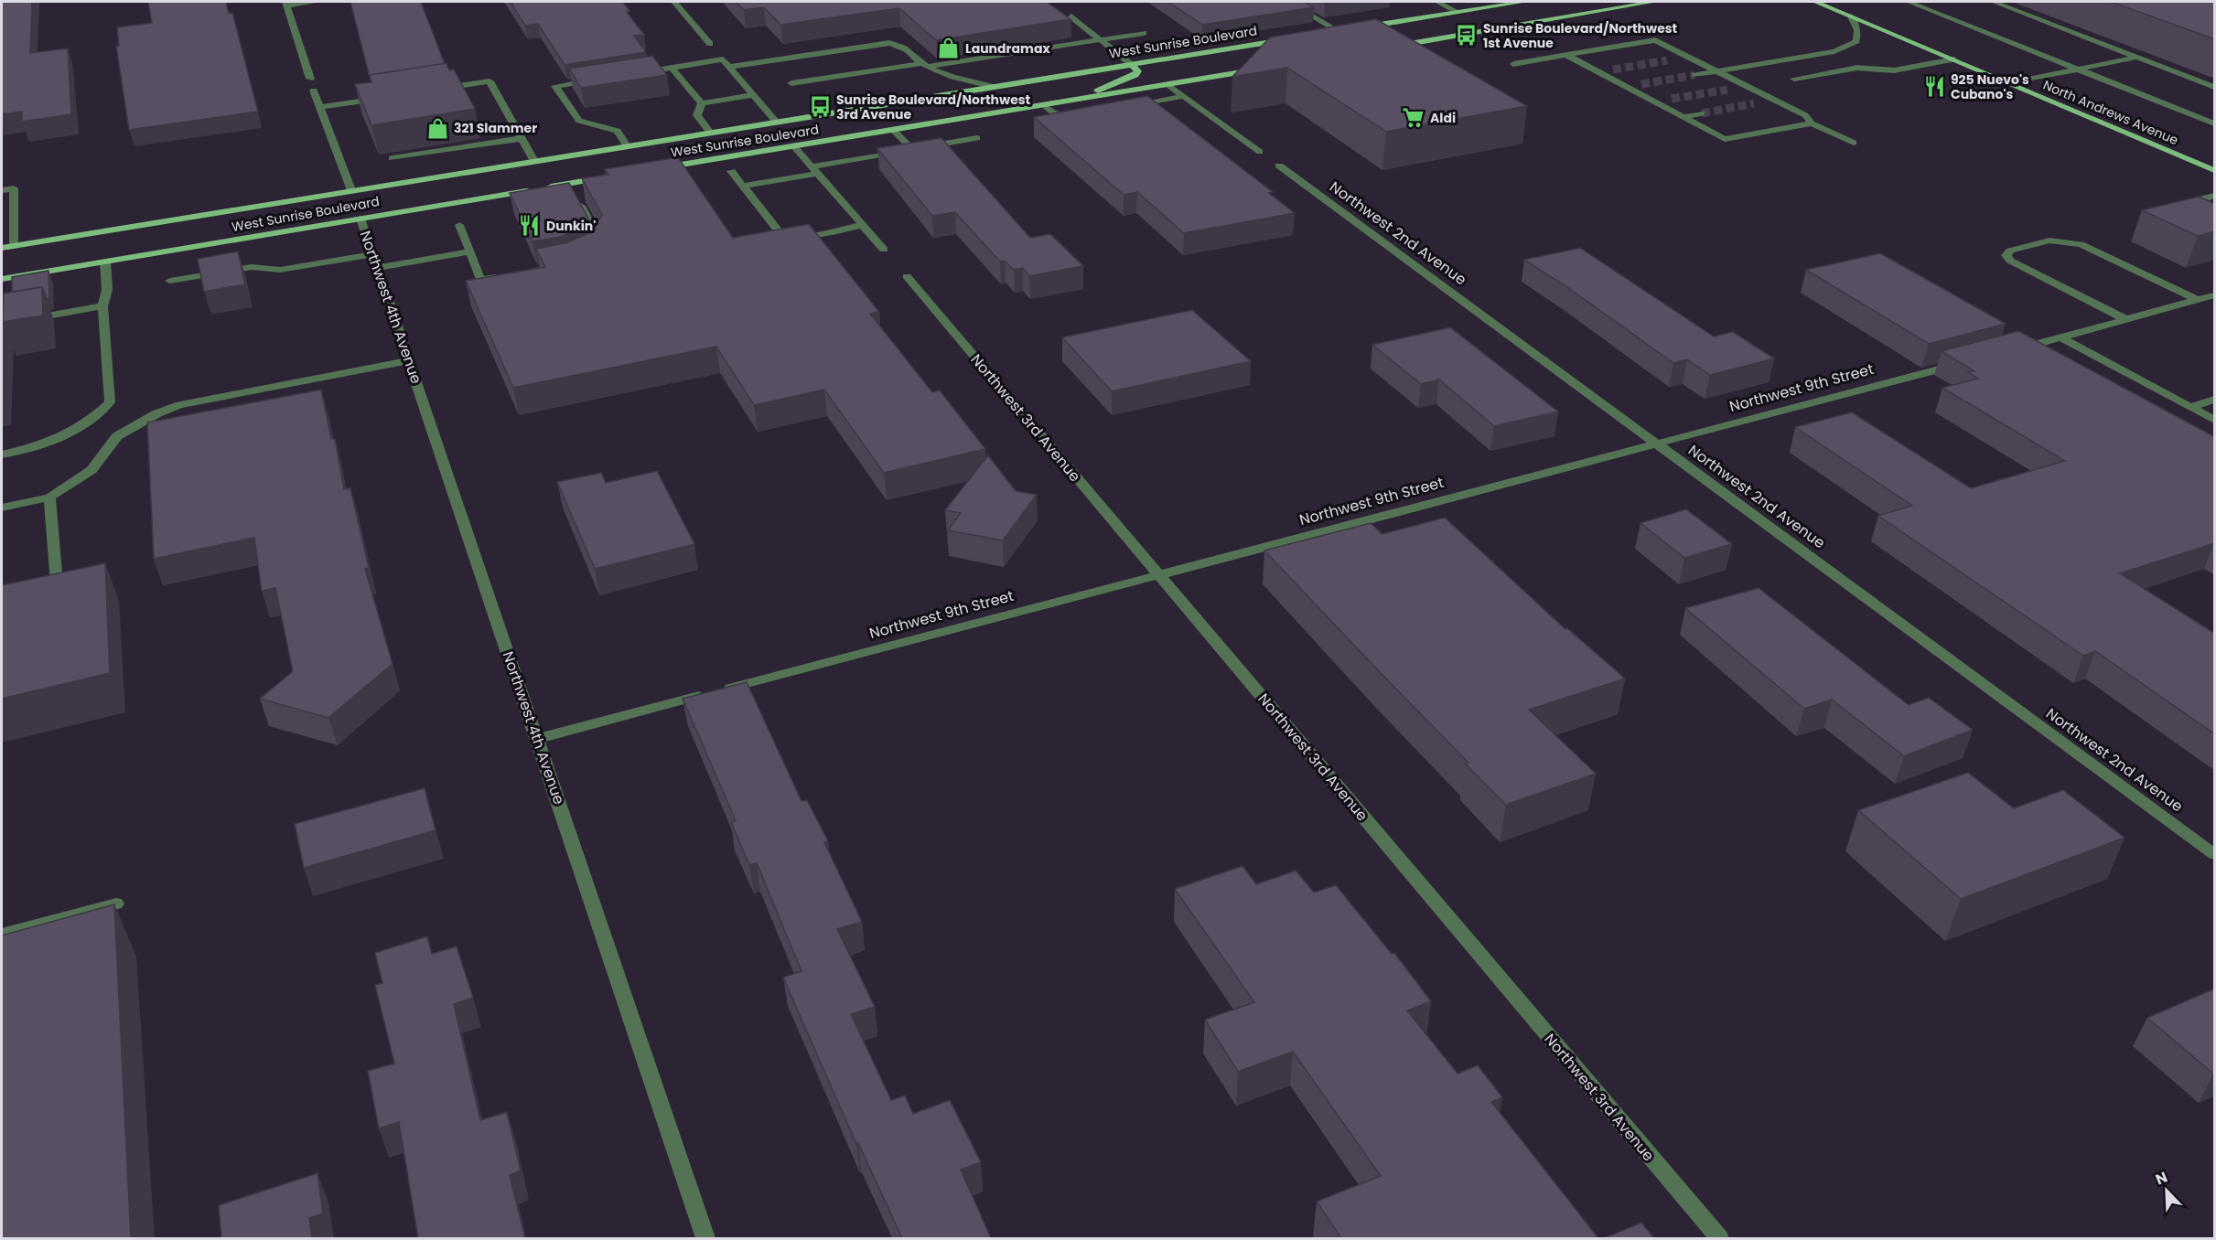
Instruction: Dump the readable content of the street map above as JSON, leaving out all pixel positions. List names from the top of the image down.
{
  "streets": {
    "main road": ["West Sunrise Boulevard", "North Andrews Avenue"],
    "street": [
      "Northwest 2nd Avenue",
      "Northwest 4th Avenue",
      "Northwest 9th Street",
      "Northwest 3rd Avenue"
    ]
  },
  "crossings": [
    ["West Sunrise Boulevard", "Northwest 4th Avenue"],
    ["Northwest 2nd Avenue", "Northwest 9th Street"],
    ["Northwest 4th Avenue", "Northwest 9th Street"],
    ["Northwest 9th Street", "Northwest 3rd Avenue"]
  ],
  "places": {
    "bus stop": ["Sunrise Boulevard/Northwest 1st Avenue", "Sunrise Boulevard/Northwest 3rd Avenue"],
    "shop": ["Laundramax", "321 Slammer"],
    "restaurant": ["925 Nuevo's Cubano's", "Dunkin'"],
    "supermarket": ["Aldi"]
  },
  "north": "top left"
}
